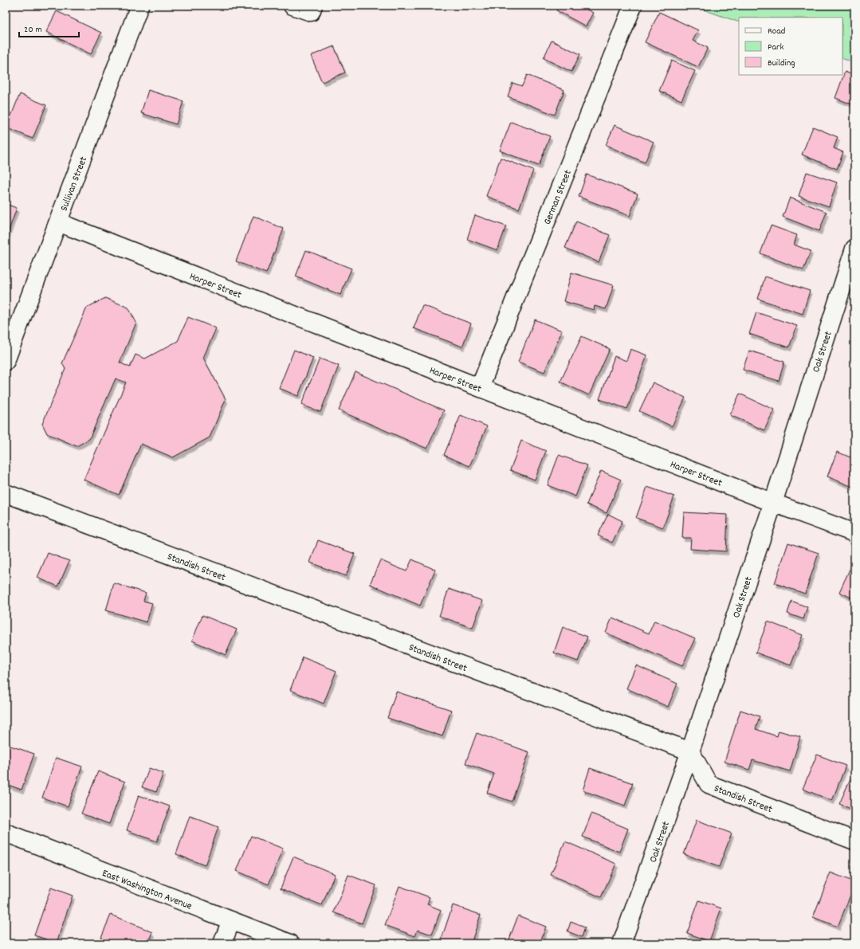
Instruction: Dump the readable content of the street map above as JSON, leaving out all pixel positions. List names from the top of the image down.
{
  "streets": {
    "street": [
      "Sullivan Street",
      "German Street",
      "Harper Street",
      "Oak Street",
      "Standish Street",
      "East Washington Avenue"
    ]
  },
  "crossings": [
    ["Sullivan Street", "Harper Street"],
    ["German Street", "Harper Street"],
    ["Harper Street", "Oak Street"],
    ["Oak Street", "Standish Street"]
  ],
  "legend": ["Road", "Park", "Building"],
  "scale_bar": "20 m"
}
